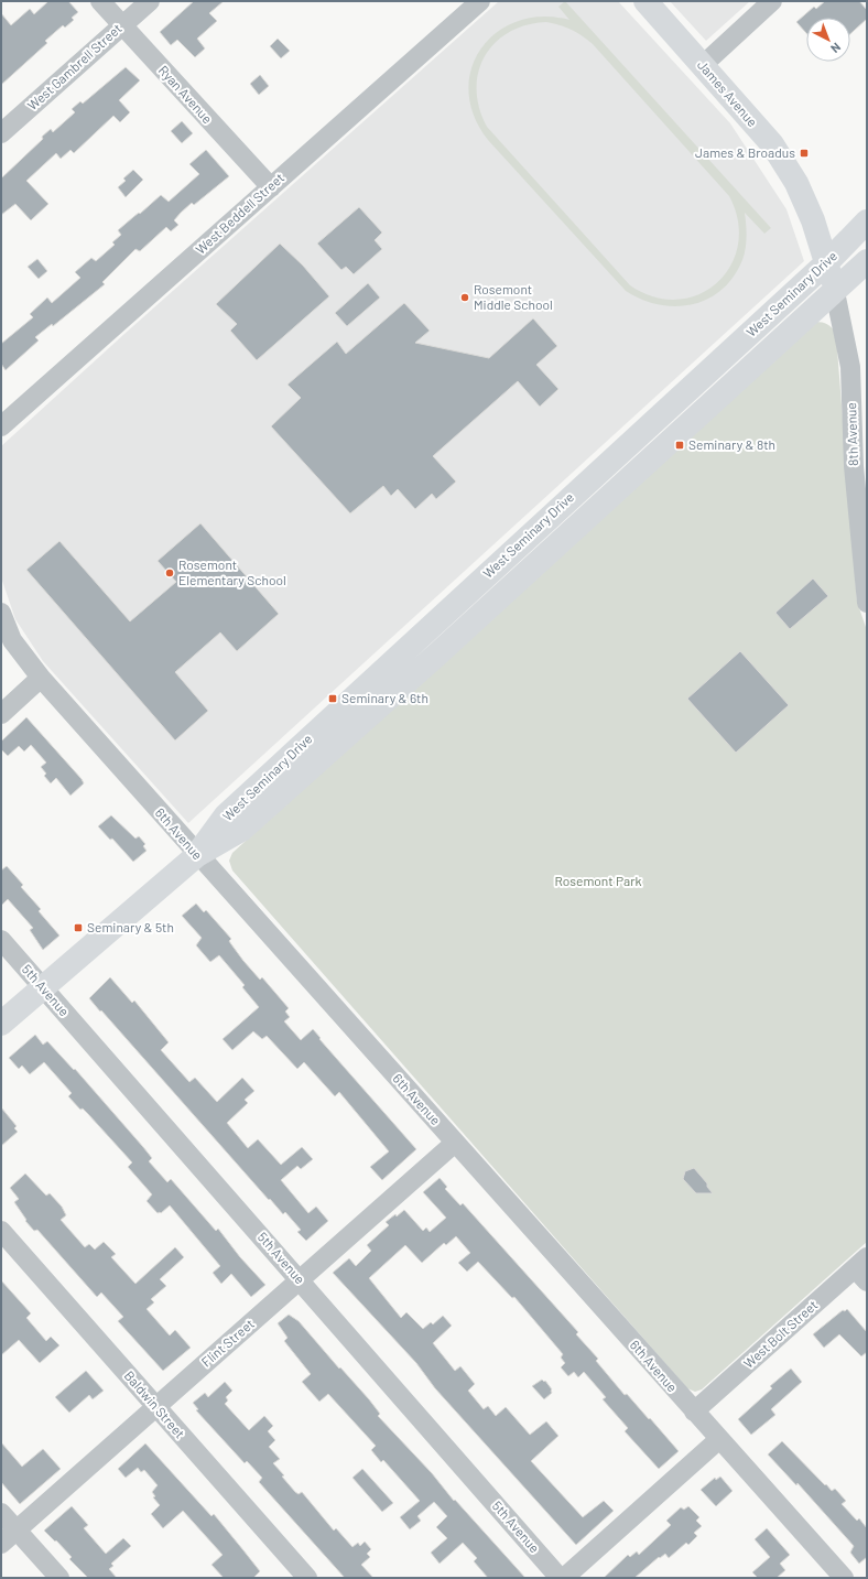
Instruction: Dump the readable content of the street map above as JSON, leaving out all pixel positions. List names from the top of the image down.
{
  "streets": {
    "main road": ["James Avenue", "West Seminary Drive"],
    "street": [
      "West Gambrell Street",
      "Ryan Avenue",
      "West Beddell Street",
      "8th Avenue",
      "6th Avenue",
      "5th Avenue",
      "West Bolt Street",
      "Flint Street",
      "Baldwin Street"
    ]
  },
  "crossings": [
    ["West Gambrell Street", "Ryan Avenue"],
    ["James Avenue", "West Seminary Drive"],
    ["James Avenue", "8th Avenue"],
    ["Ryan Avenue", "West Beddell Street"],
    ["West Seminary Drive", "8th Avenue"],
    ["West Seminary Drive", "6th Avenue"],
    ["West Seminary Drive", "5th Avenue"],
    ["6th Avenue", "West Bolt Street"],
    ["6th Avenue", "Flint Street"],
    ["5th Avenue", "Flint Street"],
    ["Flint Street", "Baldwin Street"]
  ],
  "parks": ["Rosemont Park"],
  "places": {
    "transit": [
      "James & Broadus",
      "Seminary & 8th",
      "Seminary & 6th",
      "Seminary & 5th"
    ],
    "other": ["Rosemont Middle School", "Rosemont Elementary School"]
  },
  "north": "bottom right"
}
